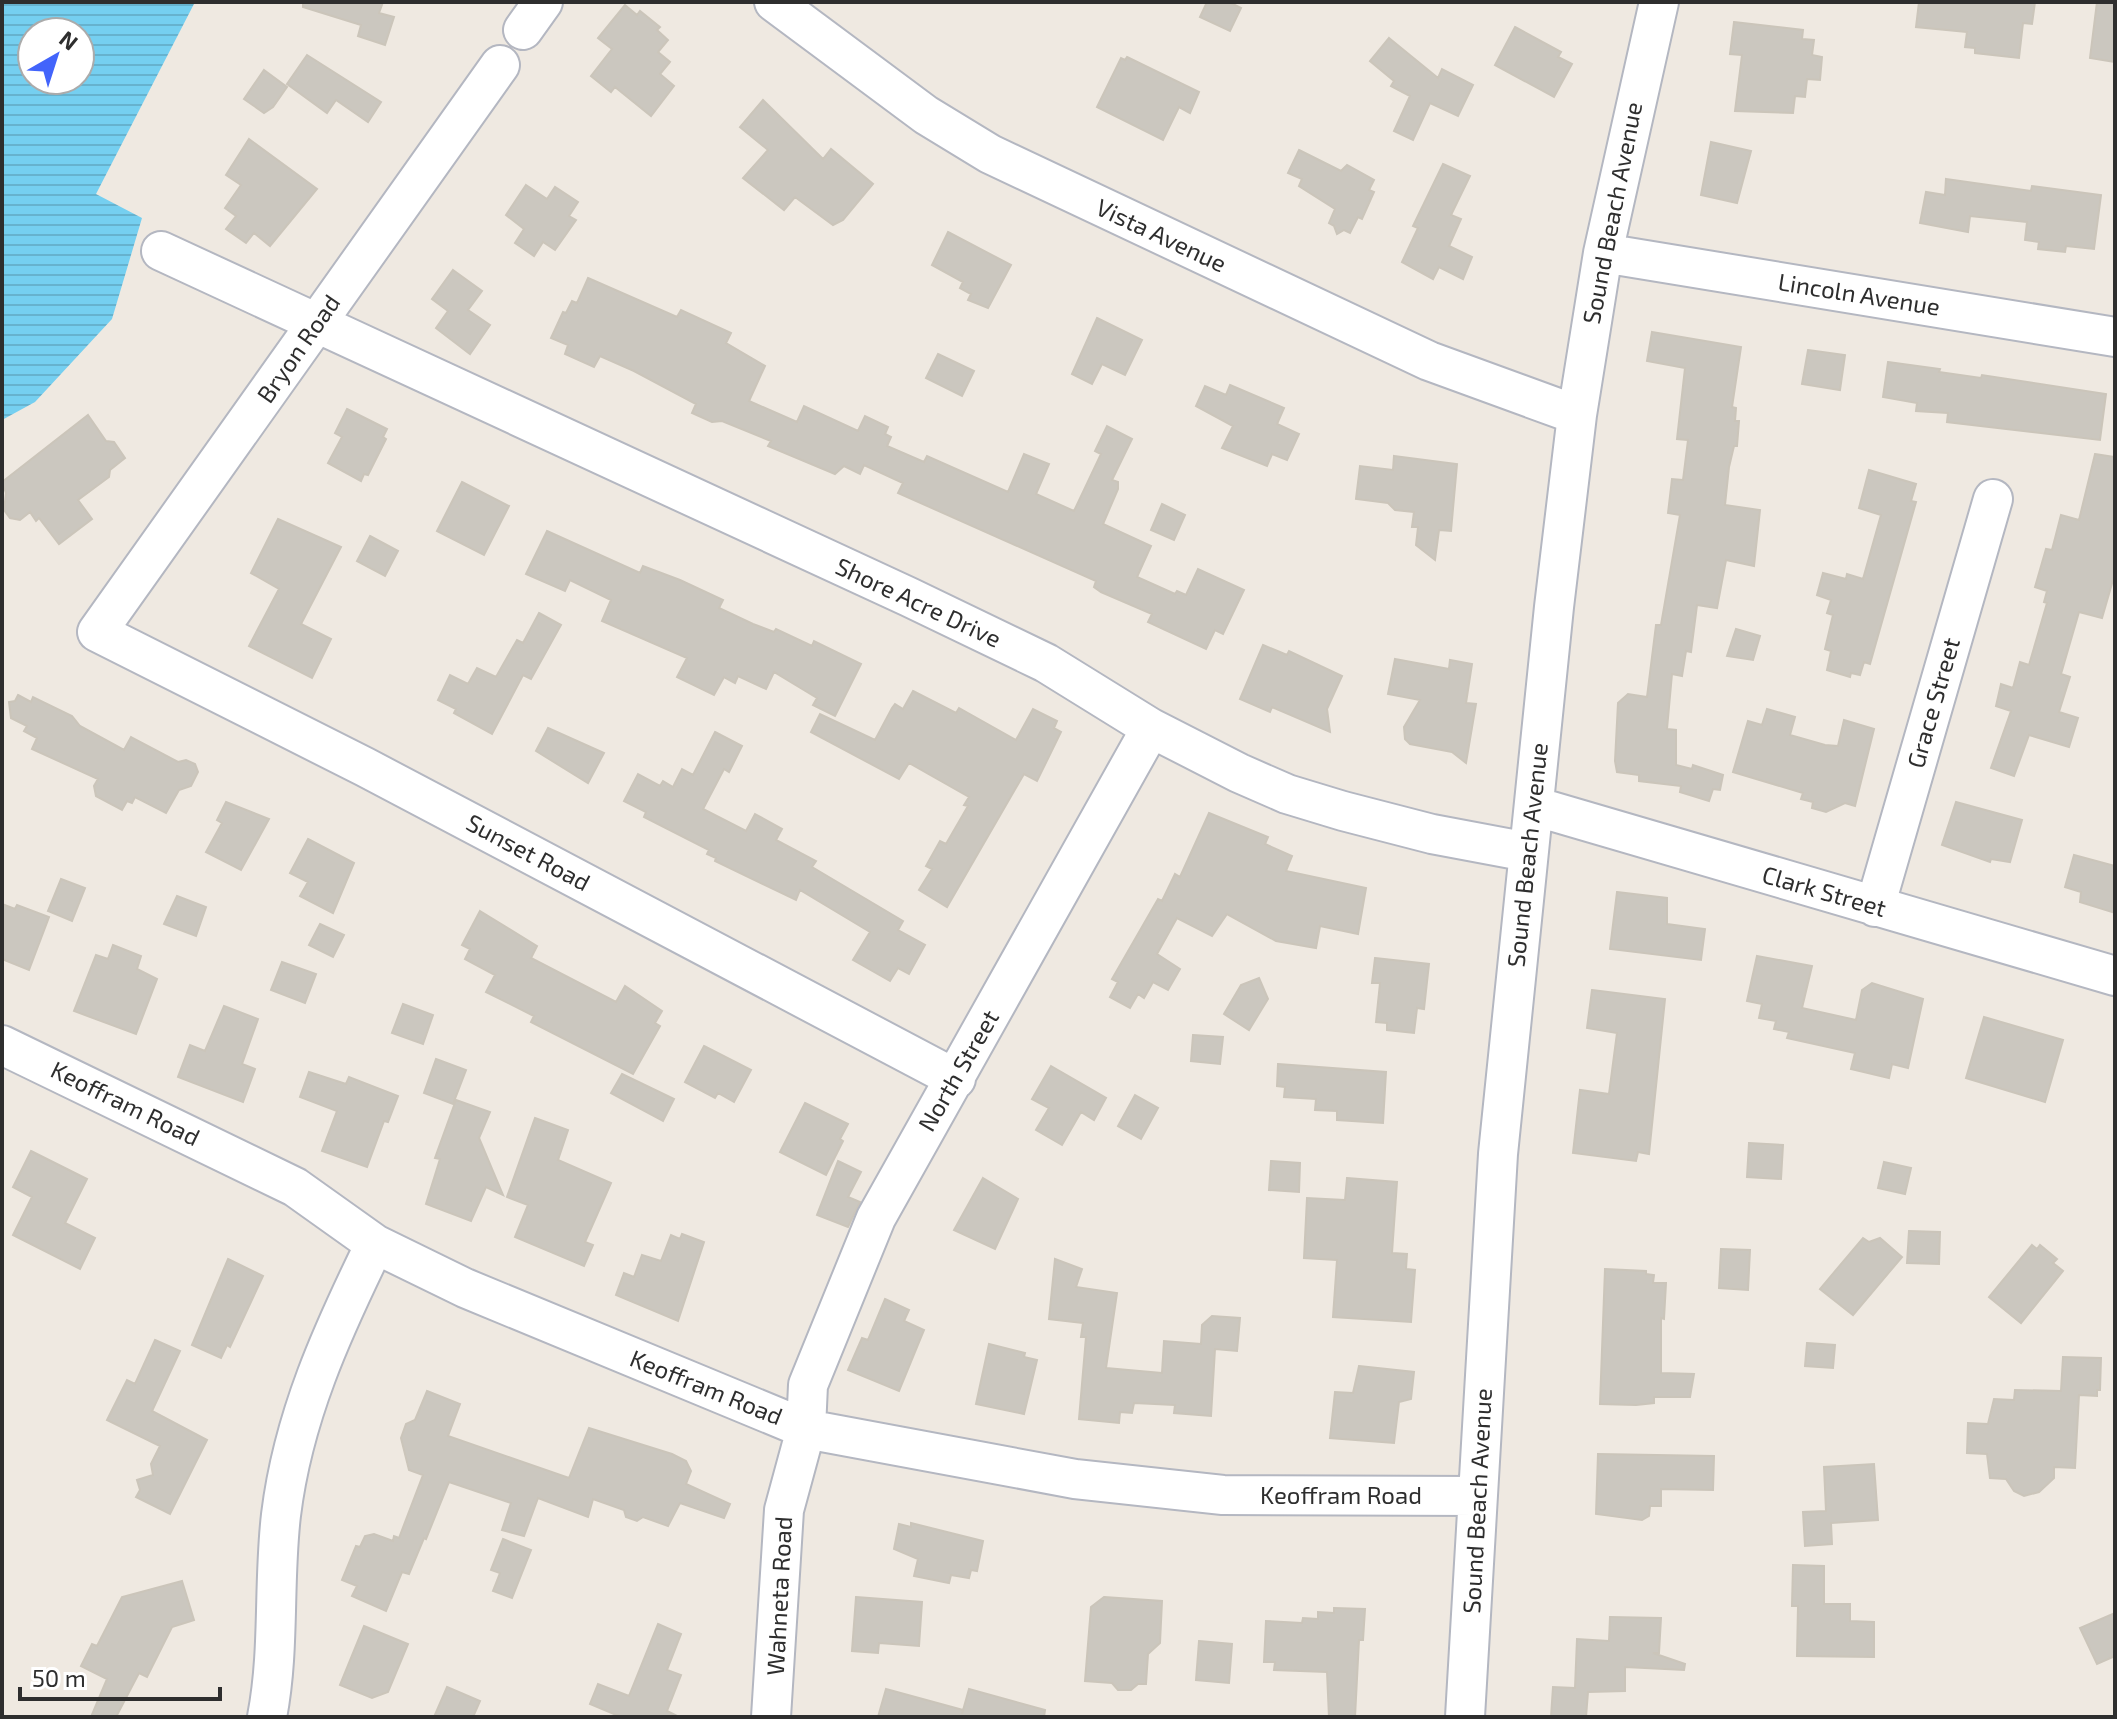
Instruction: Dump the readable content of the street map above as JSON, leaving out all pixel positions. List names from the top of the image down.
{
  "streets": {
    "street": [
      "Sound Beach Avenue",
      "Vista Avenue",
      "Lincoln Avenue",
      "Bryon Road",
      "Shore Acre Drive",
      "Grace Street",
      "Sunset Road",
      "Clark Street",
      "North Street",
      "Keoffram Road",
      "Wahneta Road"
    ]
  },
  "crossings": [
    ["Sound Beach Avenue", "Vista Avenue"],
    ["Sound Beach Avenue", "Lincoln Avenue"],
    ["Sound Beach Avenue", "Shore Acre Drive"],
    ["Sound Beach Avenue", "Clark Street"],
    ["Sound Beach Avenue", "Keoffram Road"],
    ["Bryon Road", "Shore Acre Drive"],
    ["Bryon Road", "Sunset Road"],
    ["Shore Acre Drive", "North Street"],
    ["Grace Street", "Clark Street"],
    ["Sunset Road", "North Street"],
    ["North Street", "Keoffram Road"],
    ["North Street", "Wahneta Road"],
    ["Keoffram Road", "Wahneta Road"]
  ],
  "scale_bar": "50 m",
  "north": "top right"
}
